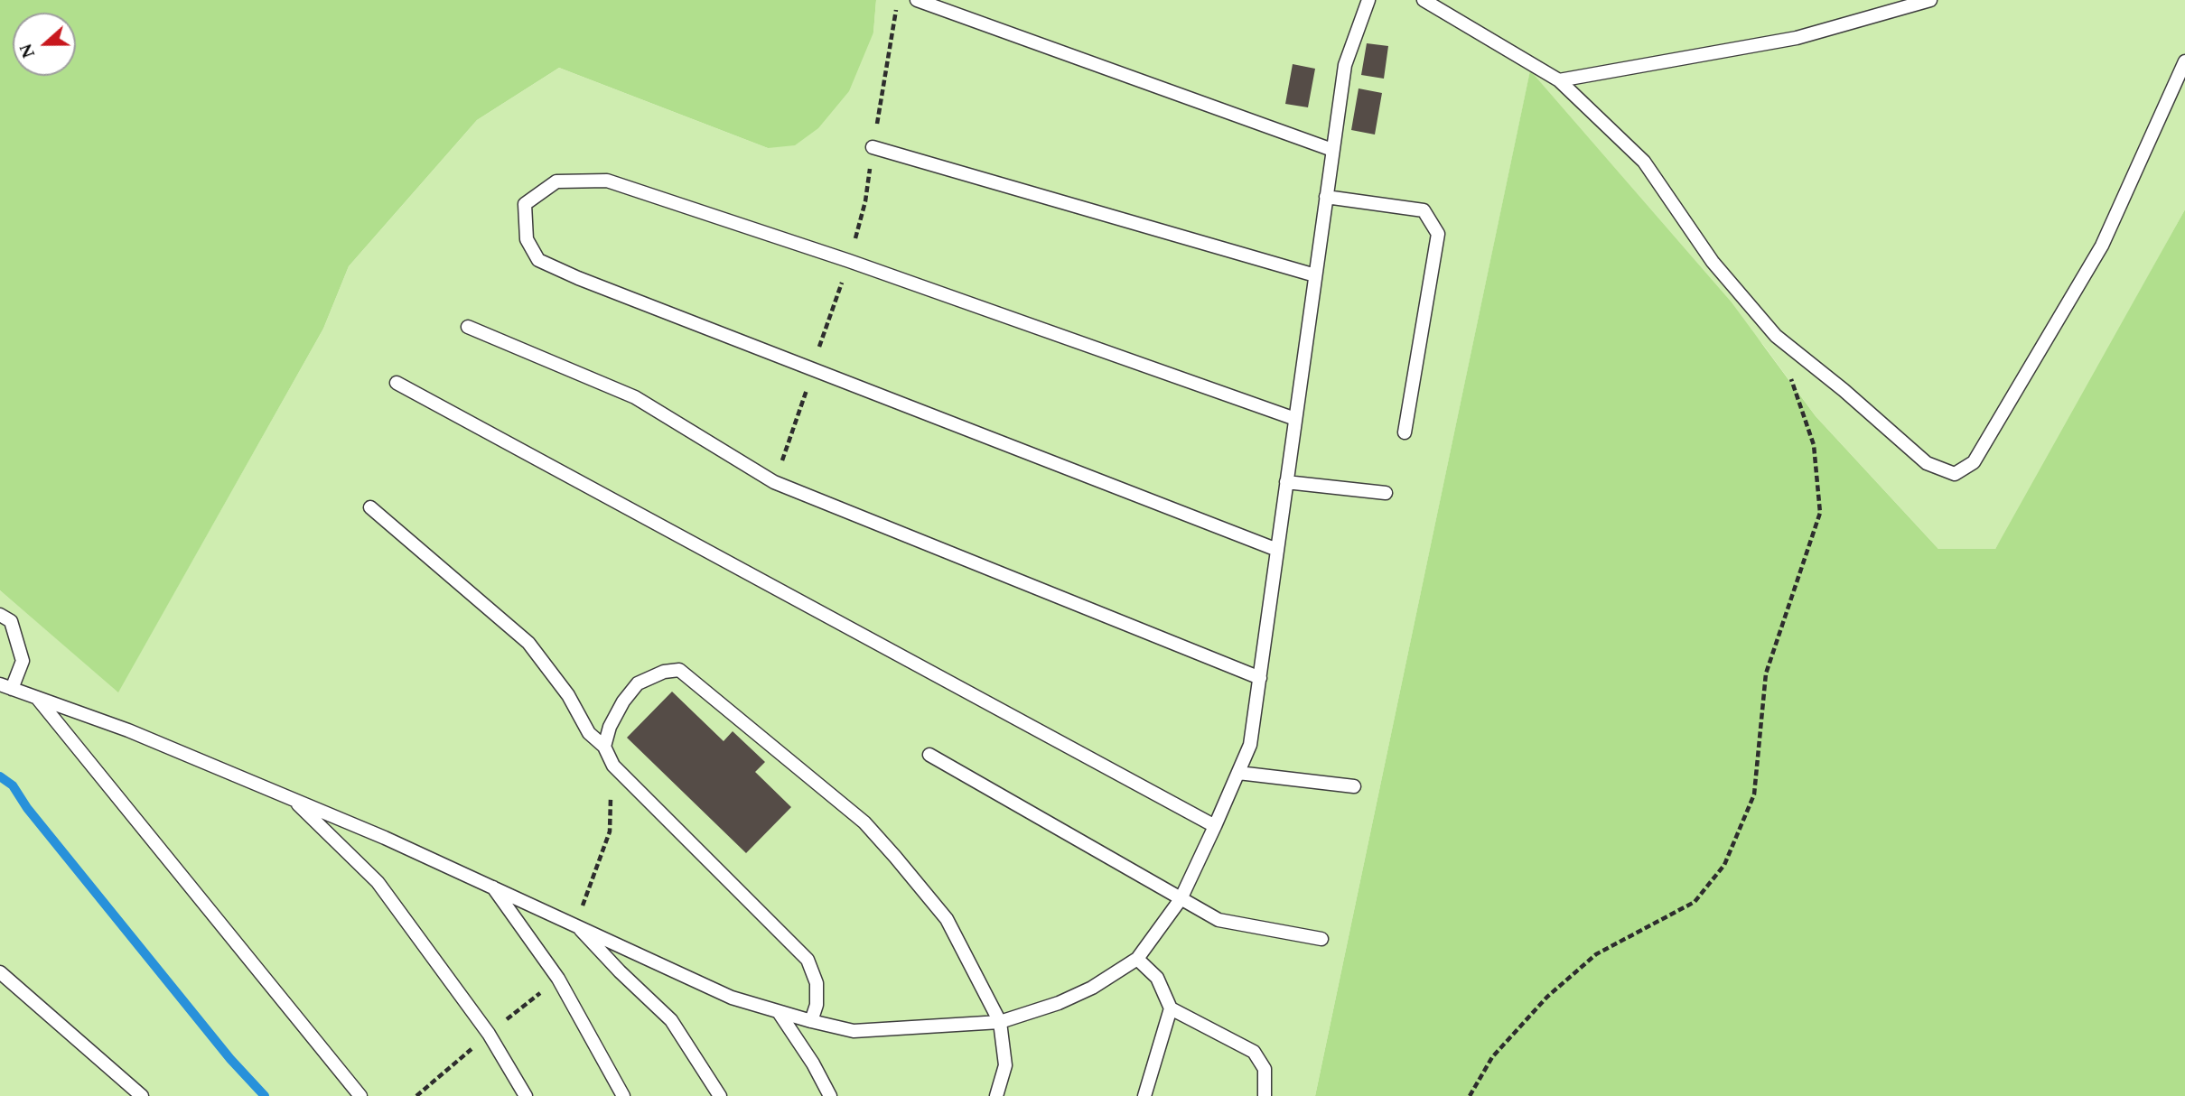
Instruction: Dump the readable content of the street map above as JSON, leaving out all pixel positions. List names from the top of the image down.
{
  "north": "left"
}
